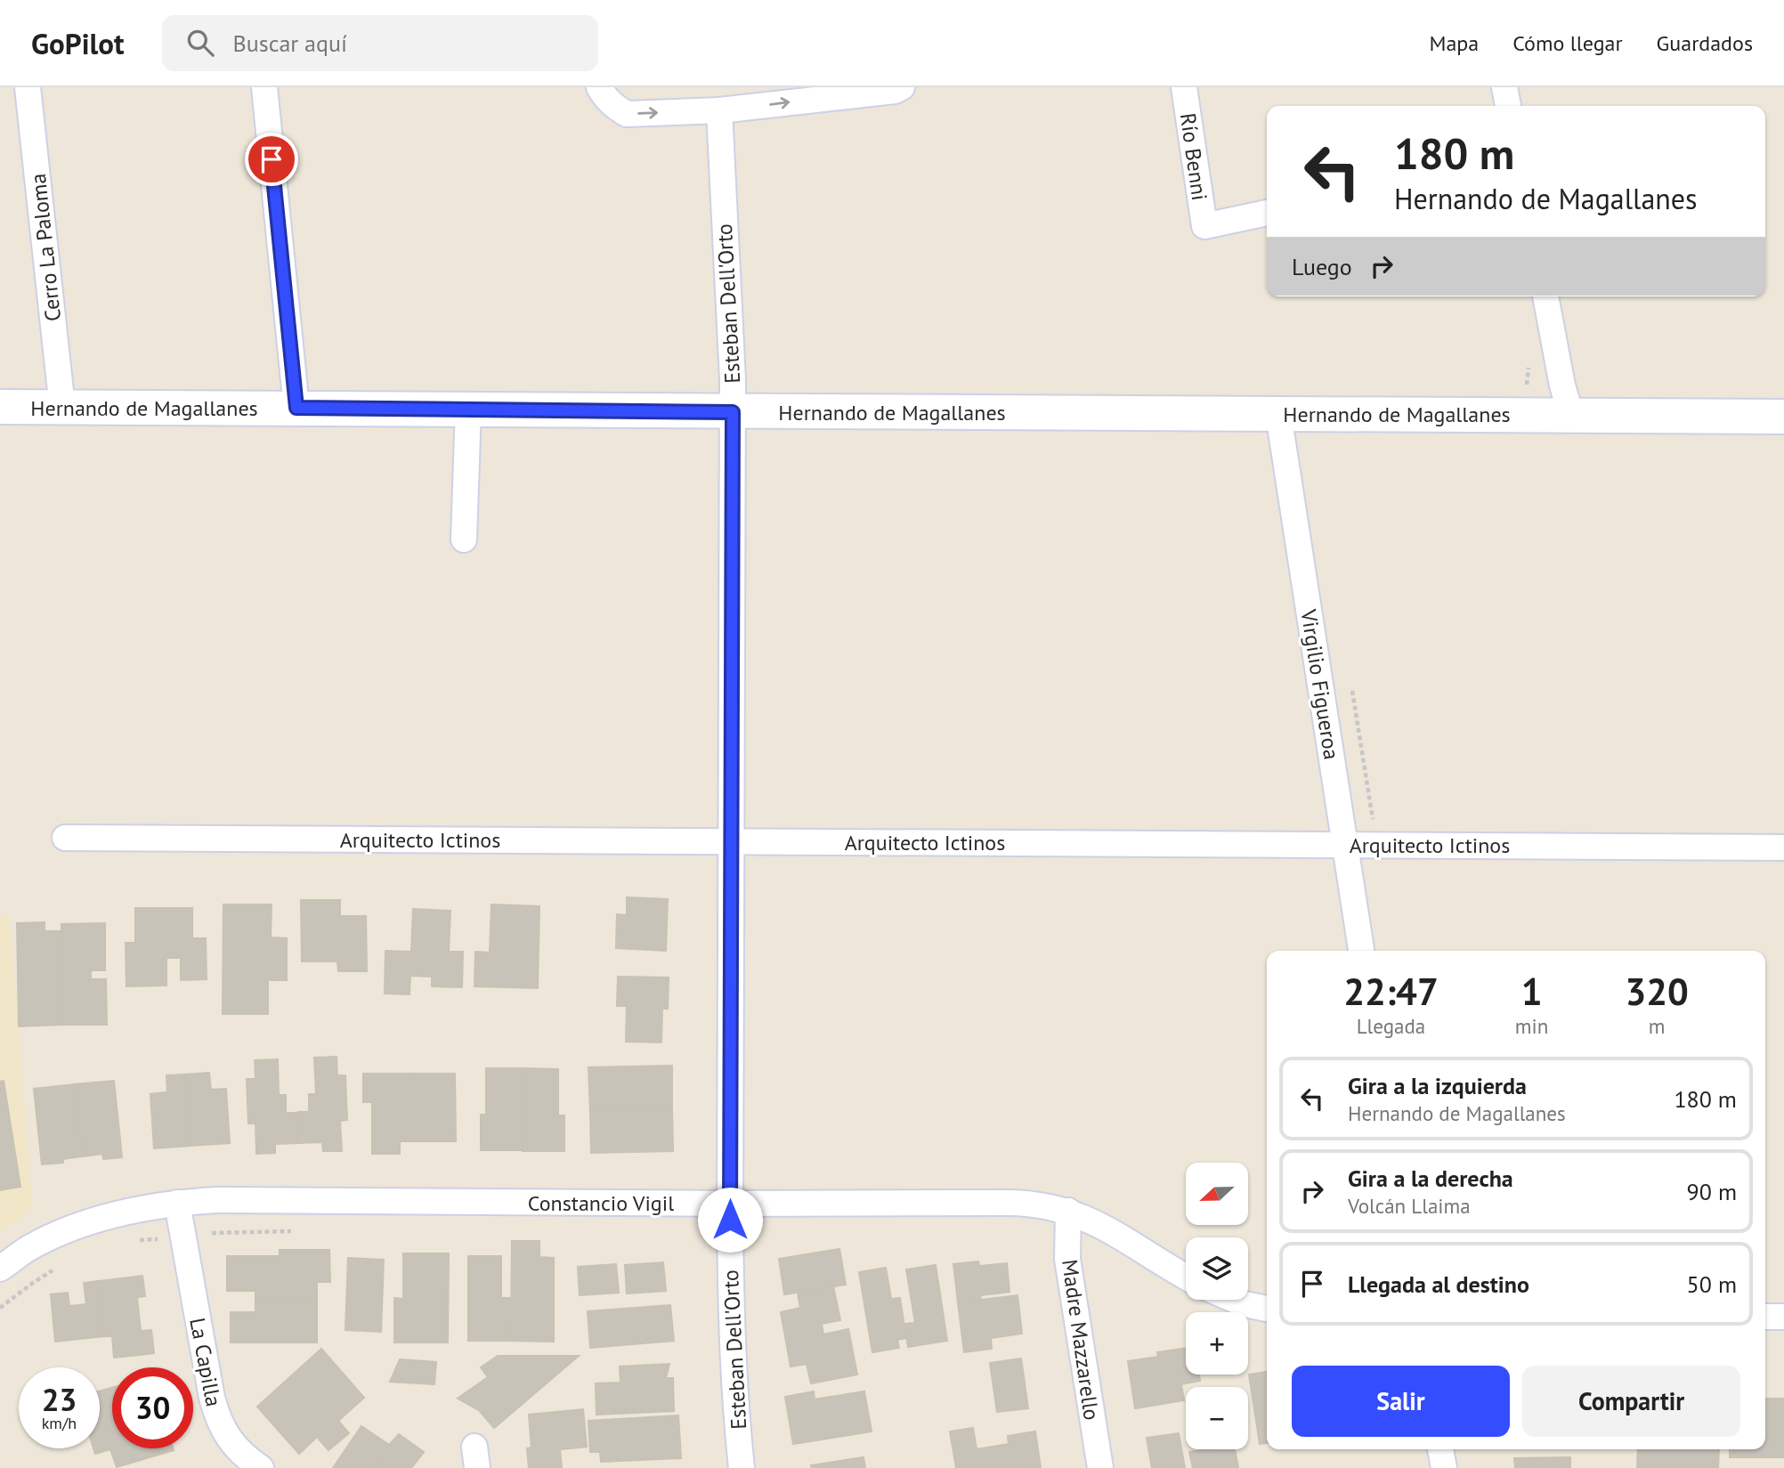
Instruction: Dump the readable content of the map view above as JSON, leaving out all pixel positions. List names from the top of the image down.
{
  "streets": {
    "main road": ["Hernando de Magallanes"],
    "street": [
      "Río Benni",
      "Cerro La Paloma",
      "Esteban Dell'Orto",
      "Virgilio Figueroa",
      "Arquitecto Ictinos",
      "Constancio Vigil",
      "Madre Mazzarello",
      "La Capilla"
    ]
  },
  "crossings": [
    ["Cerro La Paloma", "Hernando de Magallanes"],
    ["Esteban Dell'Orto", "Hernando de Magallanes"],
    ["Esteban Dell'Orto", "Arquitecto Ictinos"],
    ["Esteban Dell'Orto", "Constancio Vigil"],
    ["Hernando de Magallanes", "Virgilio Figueroa"],
    ["Virgilio Figueroa", "Arquitecto Ictinos"],
    ["Constancio Vigil", "Madre Mazzarello"],
    ["Constancio Vigil", "La Capilla"]
  ],
  "north": "left",
  "page": {
    "header": "GoPilot",
    "search": "Buscar aquí",
    "nav": ["Mapa", "Cómo llegar", "Guardados"],
    "turn": ["180 m", "Hernando de Magallanes"],
    "then": "Luego",
    "eta": [
      "22:47",
      "Llegada",
      "1",
      "min",
      "320",
      "m"
    ],
    "list": [
      {
        "name": "Gira a la izquierda",
        "note": "Hernando de Magallanes",
        "value": "180 m"
      },
      {
        "name": "Gira a la derecha",
        "note": "Volcán Llaima",
        "value": "90 m"
      },
      {
        "name": "Llegada al destino",
        "value": "50 m"
      }
    ],
    "map_buttons": ["+", "−"],
    "buttons": ["Salir", "Compartir"],
    "speed": "23 km/h",
    "limit": "30"
  }
}
